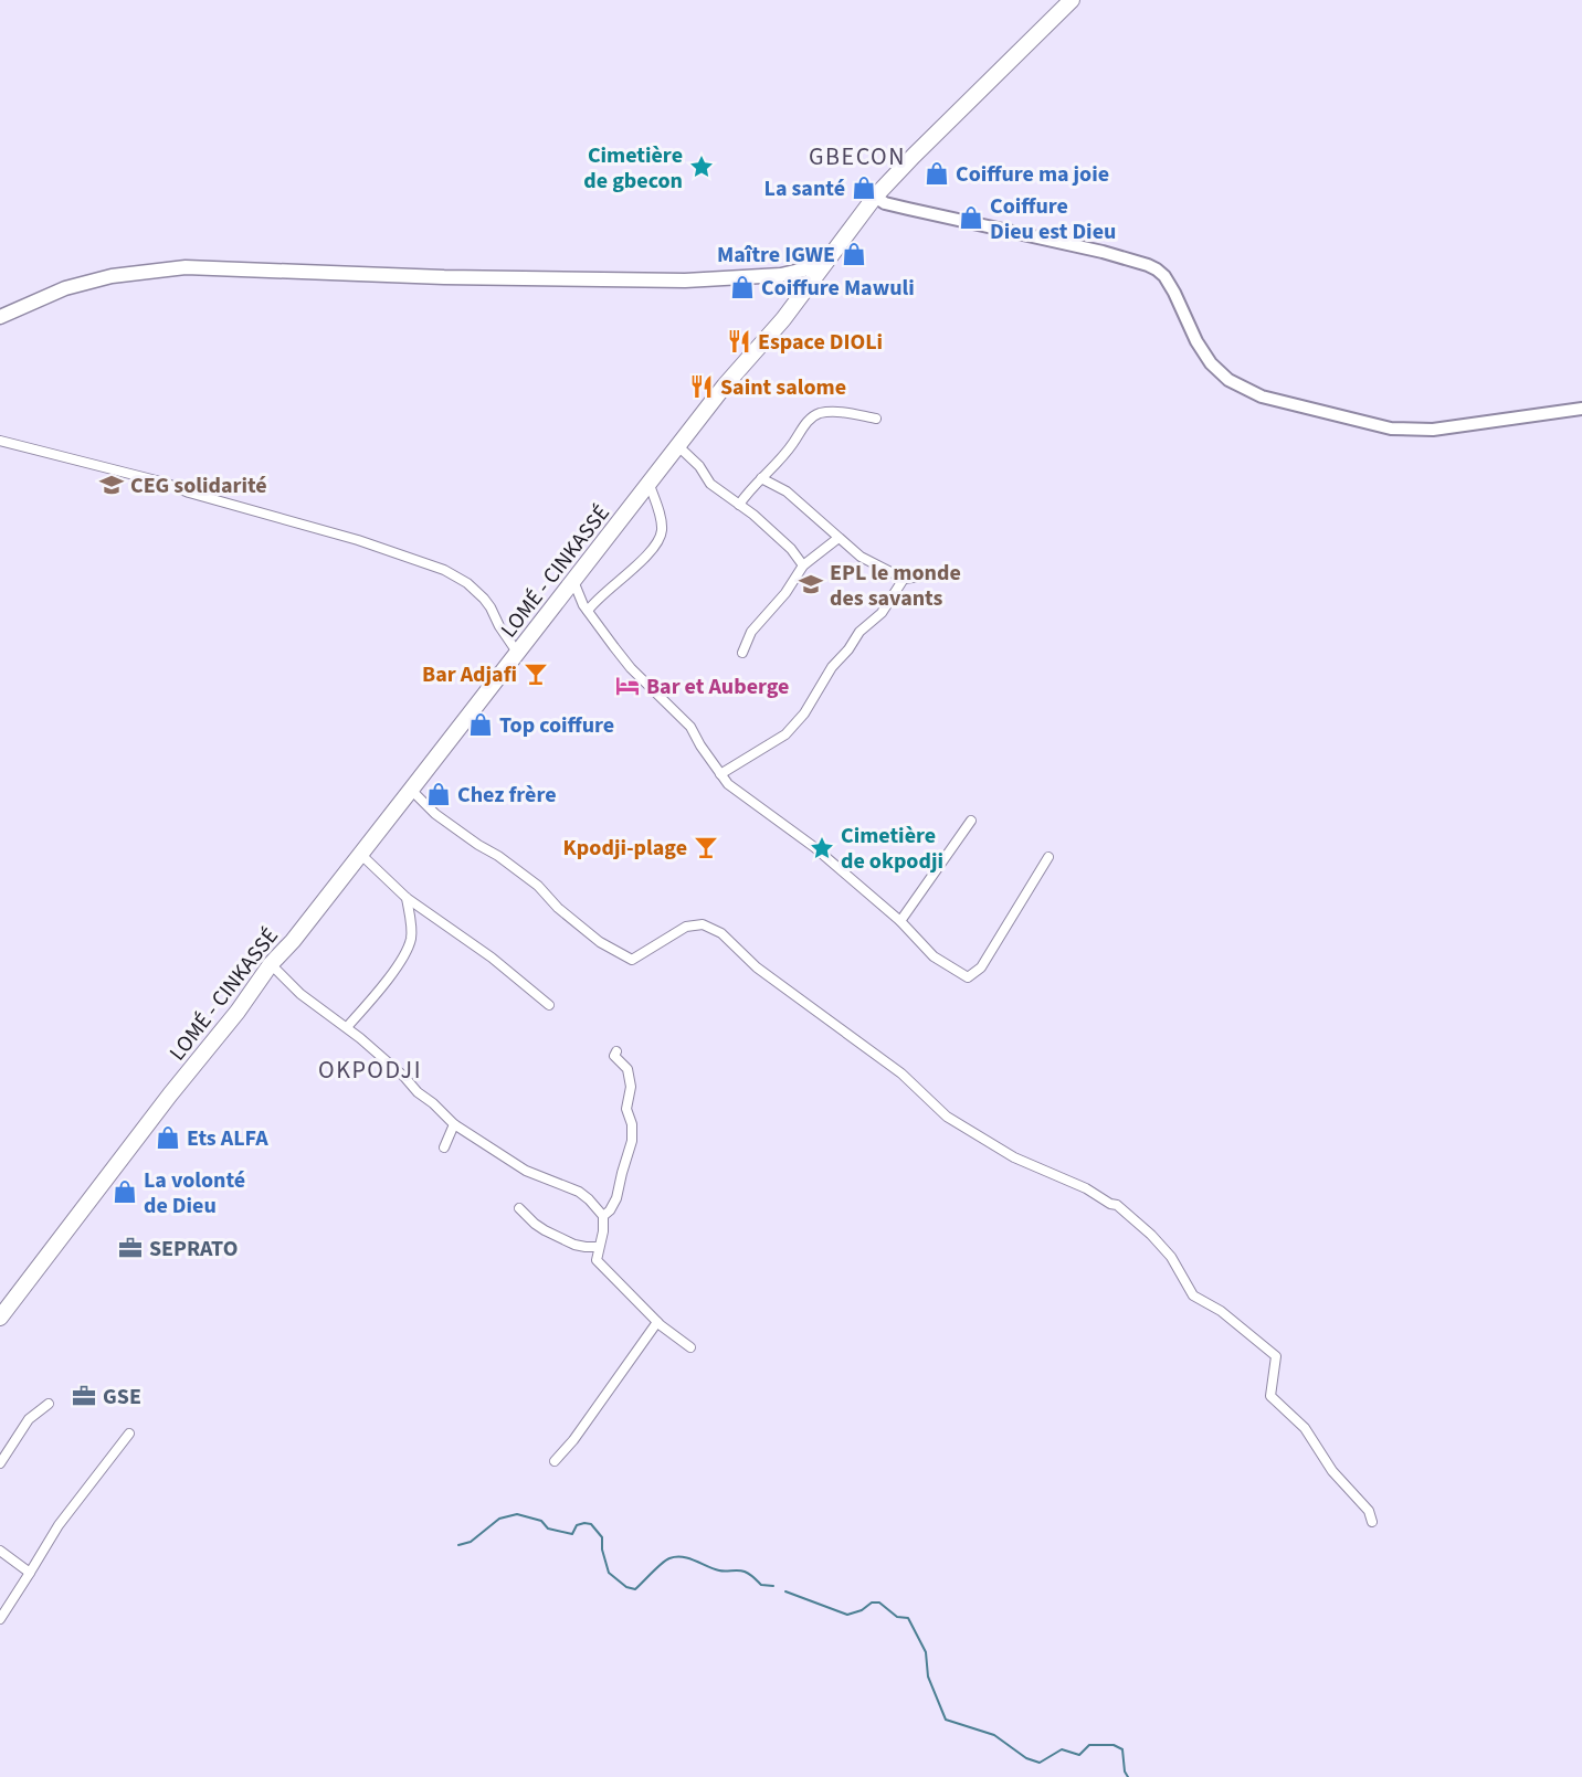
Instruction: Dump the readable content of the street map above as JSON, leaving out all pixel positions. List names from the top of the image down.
{
  "streets": {
    "highway": ["LOMÉ - CINKASSÉ"]
  },
  "districts": ["GBECON", "OKPODJI"],
  "places": {
    "place": ["Cimetière de gbecon", "Cimetière de okpodji"],
    "shop": [
      "Coiffure ma joie",
      "La santé",
      "Coiffure Dieu est Dieu",
      "Maître IGWE",
      "Coiffure Mawuli",
      "Top coiffure",
      "Chez frère",
      "Ets ALFA",
      "La volonté de Dieu"
    ],
    "restaurant": ["Espace DIOLi", "Saint salome"],
    "school or university": ["CEG solidarité", "EPL le monde des savants"],
    "bar": ["Bar Adjafi", "Kpodji-plage"],
    "hotel": ["Bar et Auberge"],
    "office": ["SEPRATO", "GSE"]
  }
}
